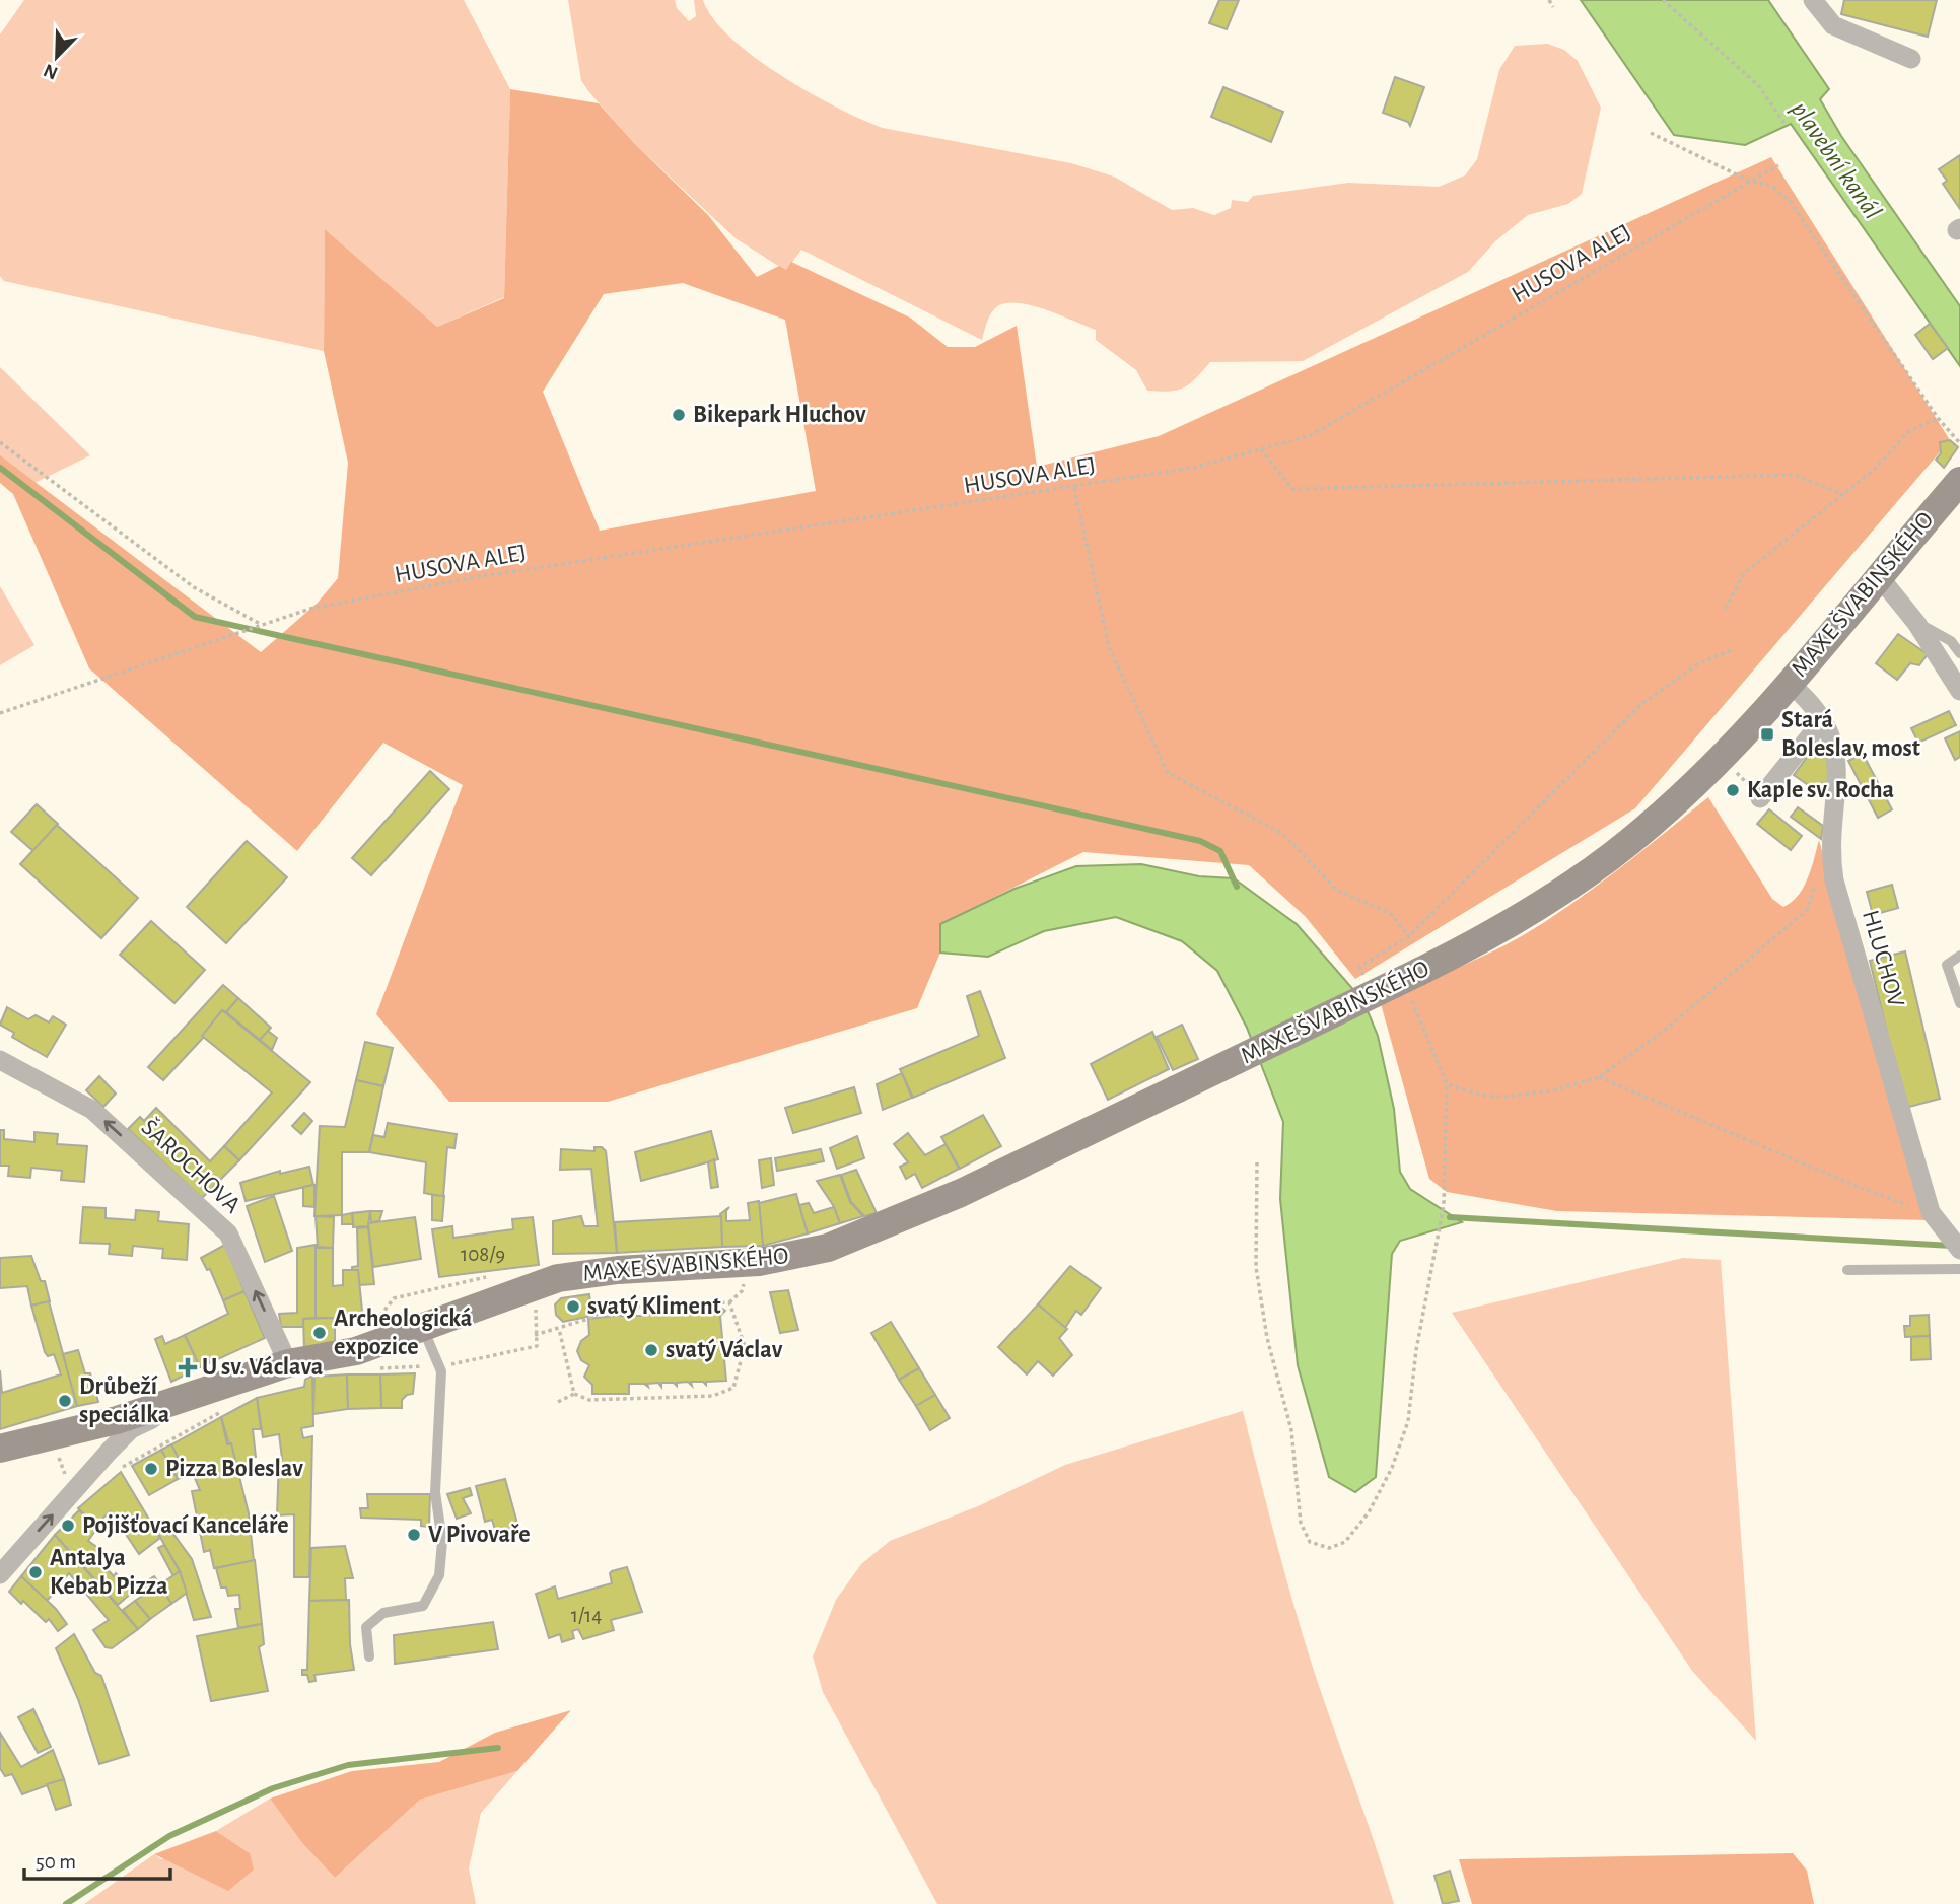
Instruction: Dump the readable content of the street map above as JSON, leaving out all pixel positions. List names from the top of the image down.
{
  "streets": {
    "main road": ["MAXE ŠVABINSKÉHO"],
    "street": ["HLUCHOV", "ŠAROCHOVA"],
    "path": ["HUSOVA ALEJ"]
  },
  "crossings": [
    ["MAXE ŠVABINSKÉHO", "HLUCHOV"],
    ["MAXE ŠVABINSKÉHO", "ŠAROCHOVA"]
  ],
  "one_way": ["ŠAROCHOVA"],
  "water": ["plavební kanál"],
  "places": {
    "other": [
      "Bikepark Hluchov",
      "Kaple sv. Rocha",
      "svatý Kliment",
      "Archeologická expozice",
      "svatý Václav",
      "Drůbeží speciálka",
      "Pizza Boleslav",
      "Pojišťovací Kanceláře",
      "V Pivovaře",
      "Antalya Kebab Pizza"
    ],
    "transit": ["Stará Boleslav, most"],
    "health": ["U sv. Václava"]
  },
  "house_numbers": ["108/9", "1/14"],
  "scale_bar": "50 m",
  "north": "bottom left"
}
